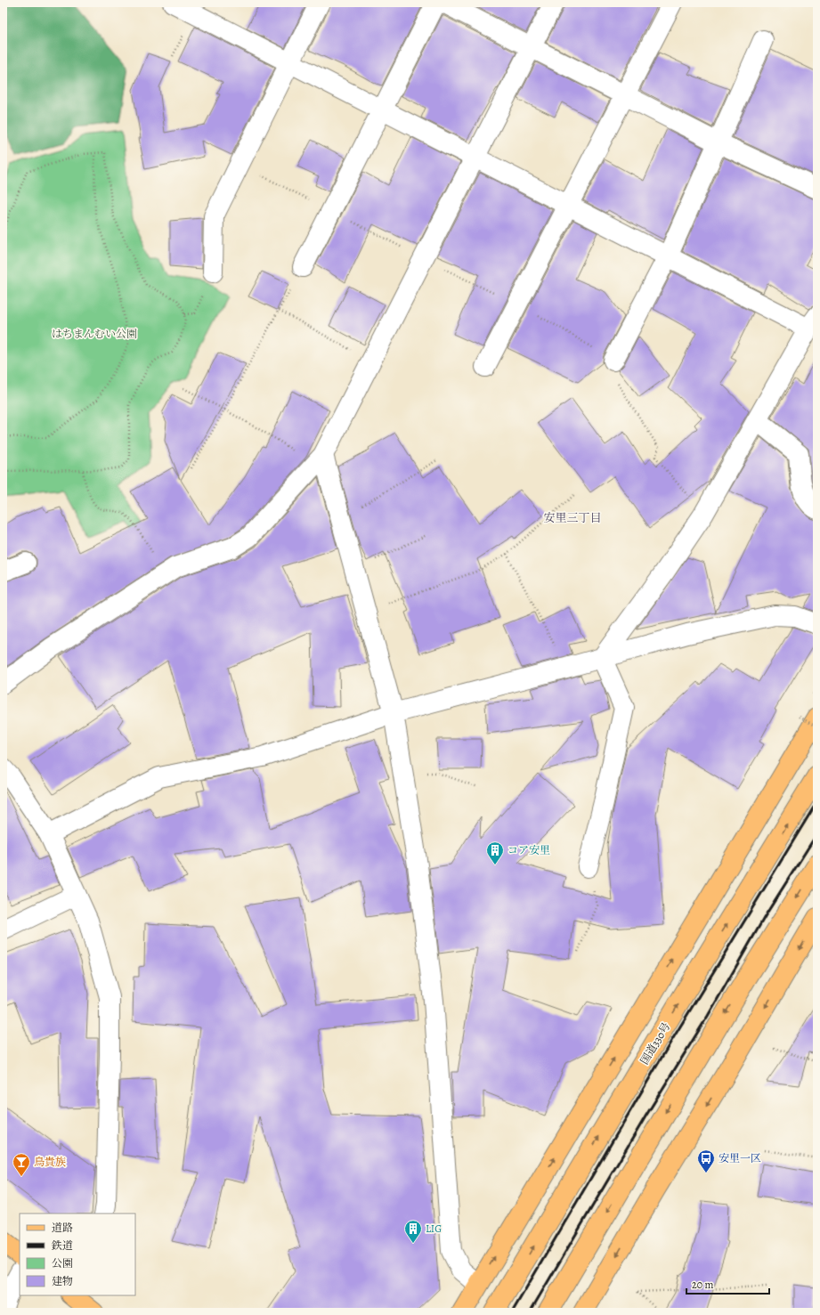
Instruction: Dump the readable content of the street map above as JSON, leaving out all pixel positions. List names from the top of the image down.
{
  "streets": {
    "main road": ["国道330号"]
  },
  "districts": ["安里三丁目"],
  "parks": ["はちまんむい公園"],
  "places": {
    "building": ["コア安里", "LIG"],
    "bus stop": ["安里一区"],
    "bar": ["鳥貴族"]
  },
  "legend": [
    "道路",
    "鉄道",
    "公園",
    "建物"
  ],
  "scale_bar": "20 m"
}
